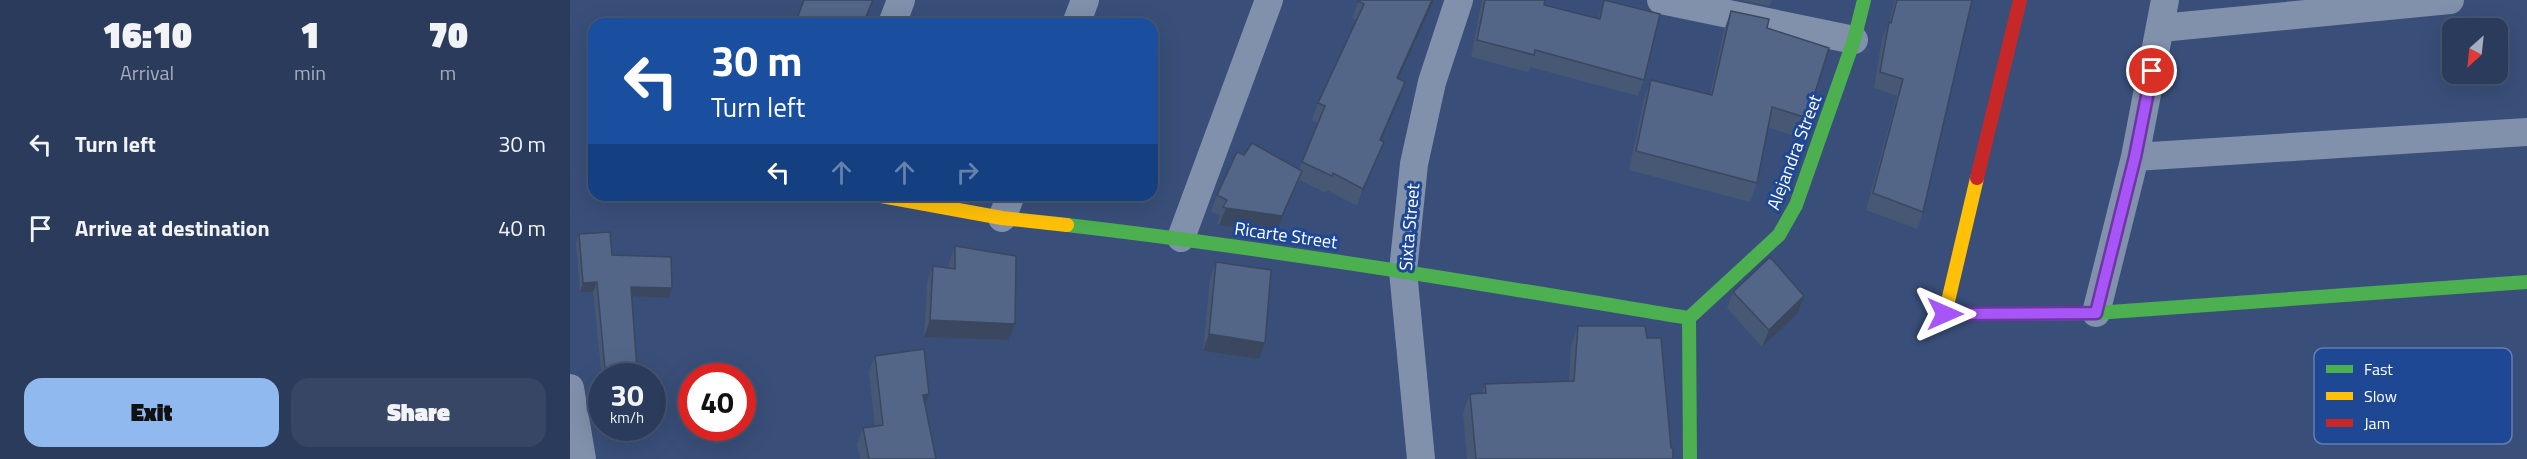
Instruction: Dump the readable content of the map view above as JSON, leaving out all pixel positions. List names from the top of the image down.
{
  "streets": {
    "street": ["Alejandra Street", "Sixta Street", "Ricarte Street"]
  },
  "crossings": [
    ["Alejandra Street", "Ricarte Street"],
    ["Sixta Street", "Ricarte Street"]
  ],
  "legend": ["Fast", "Slow", "Jam"],
  "north": "bottom left",
  "page": {
    "eta": [
      "16:10",
      "Arrival",
      "1",
      "min",
      "70",
      "m"
    ],
    "turn": ["30 m", "Turn left"],
    "list": [
      {
        "name": "Turn left",
        "value": "30 m"
      },
      {
        "name": "Arrive at destination",
        "value": "40 m"
      }
    ],
    "speed": "30 km/h",
    "limit": "40",
    "buttons": ["Exit", "Share"]
  }
}
